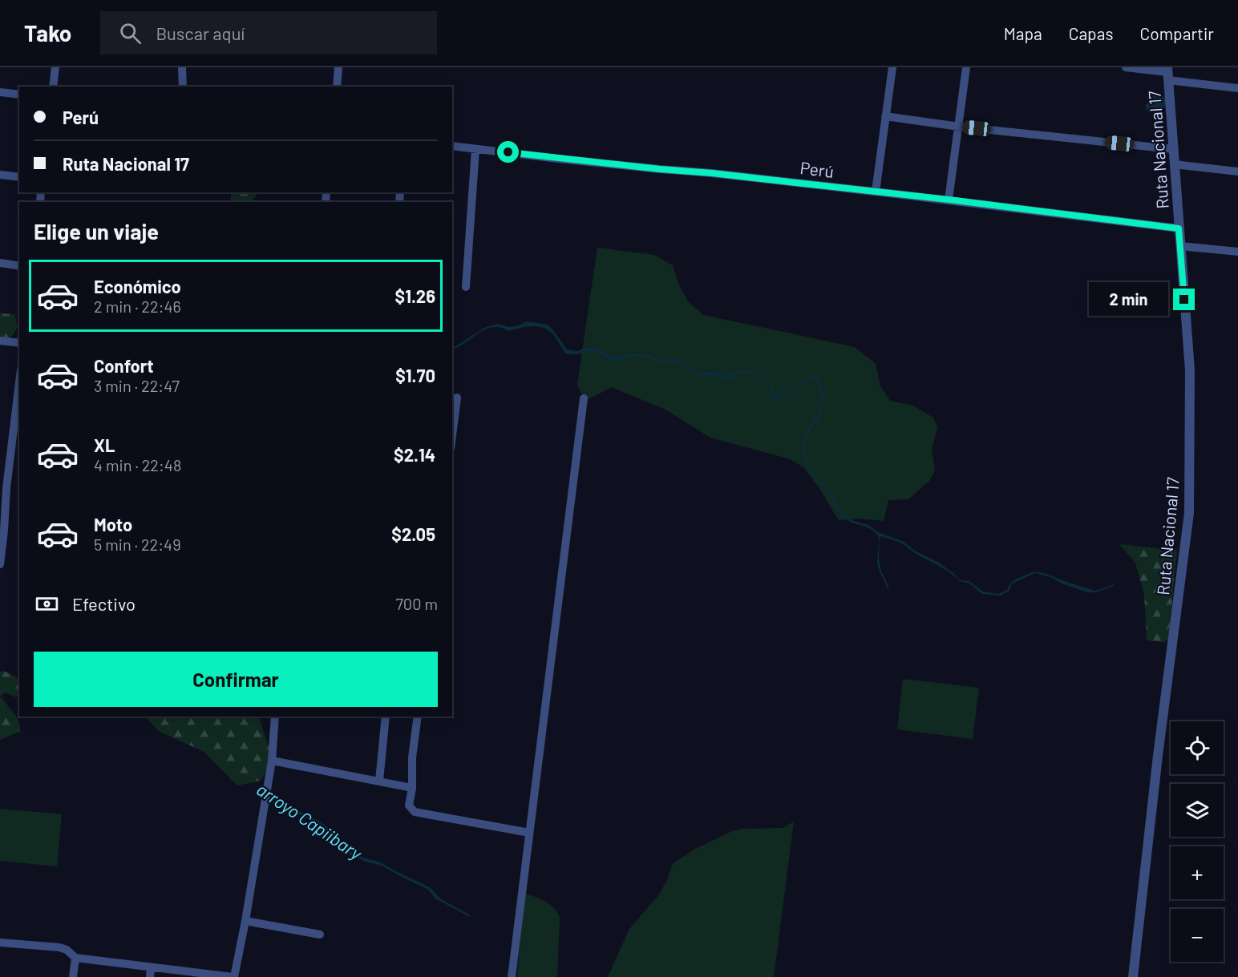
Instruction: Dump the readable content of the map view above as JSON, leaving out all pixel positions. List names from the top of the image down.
{
  "streets": {
    "street": ["Ruta Nacional 17", "Perú"]
  },
  "crossings": [
    ["Ruta Nacional 17", "Perú"]
  ],
  "water": ["arroyo Capiibary"],
  "page": {
    "header": "Tako",
    "search": "Buscar aquí",
    "nav": ["Mapa", "Capas", "Compartir"],
    "banner": ["Perú", "Ruta Nacional 17"],
    "heading": "Elige un viaje",
    "list": [
      {
        "name": "Económico",
        "note": "2 min · 22:46",
        "value": "$1.26"
      },
      {
        "name": "Confort",
        "note": "3 min · 22:47",
        "value": "$1.70"
      },
      {
        "name": "XL",
        "note": "4 min · 22:48",
        "value": "$2.14"
      },
      {
        "name": "Moto",
        "note": "5 min · 22:49",
        "value": "$2.05"
      }
    ],
    "bubble": "2 min",
    "pay": ["Efectivo", "700 m"],
    "buttons": "Confirmar",
    "map_buttons": ["+", "−"]
  }
}
